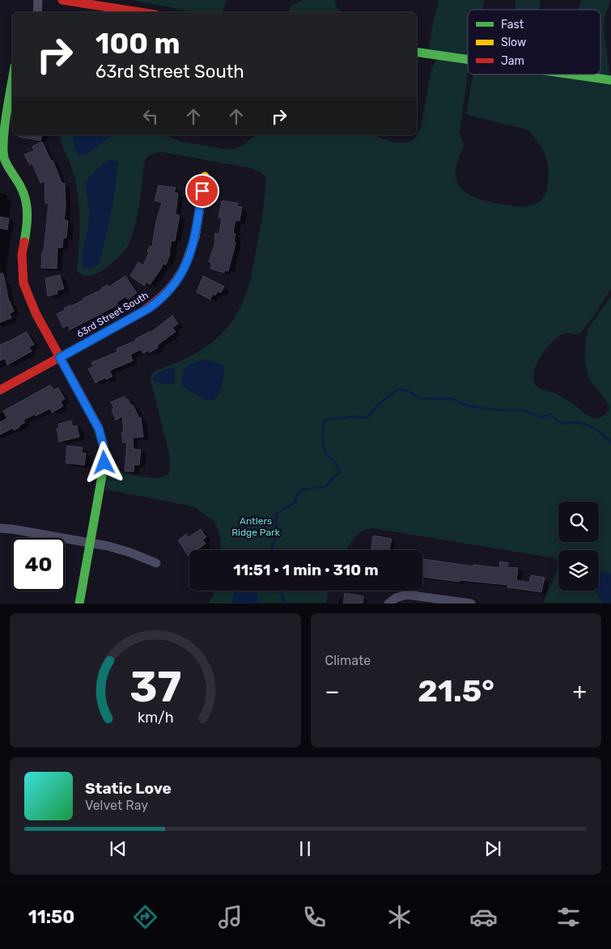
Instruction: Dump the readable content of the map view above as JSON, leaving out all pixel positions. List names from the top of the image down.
{
  "streets": {
    "street": ["63rd Street South"]
  },
  "parks": ["Antlers Ridge Park"],
  "legend": ["Fast", "Slow", "Jam"],
  "page": {
    "turn": ["100 m", "63rd Street South"],
    "limit": "40",
    "trip": "11:51 · 1 min · 310 m",
    "tile": "Climate",
    "heat": ["−", "21.5°", "+"],
    "song": ["Static Love", "Velvet Ray"],
    "tabs": "11:50",
    "gauge": ["37", "km/h"]
  }
}
